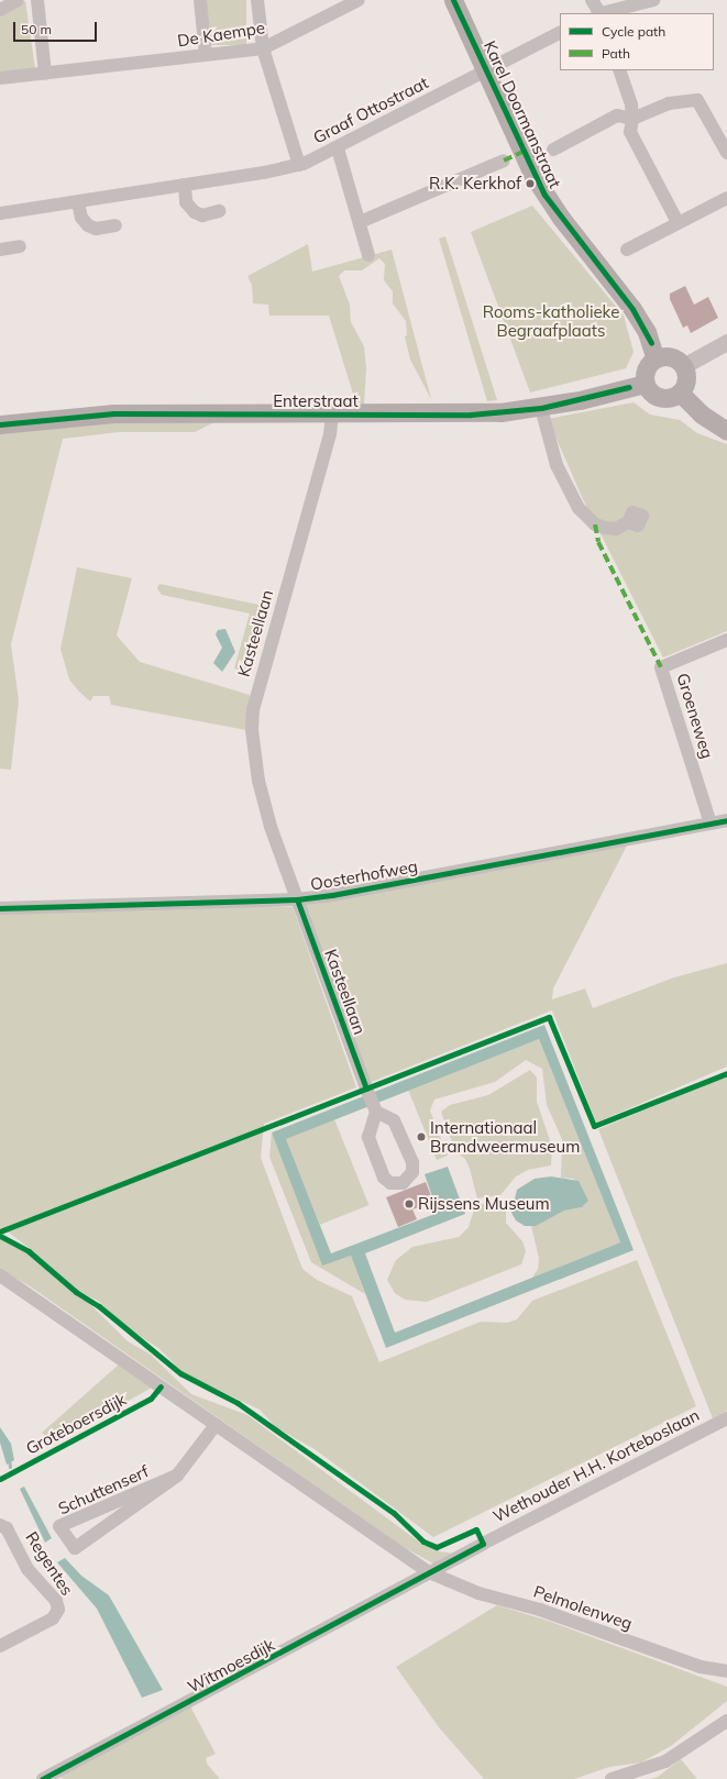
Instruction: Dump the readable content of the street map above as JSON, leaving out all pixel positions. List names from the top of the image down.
{
  "streets": {
    "main road": ["Karel Doormanstraat", "Enterstraat"],
    "street": [
      "De Kaempe",
      "Graaf Ottostraat",
      "Kasteellaan",
      "Groeneweg",
      "Oosterhofweg",
      "Wethouder H.H. Korteboslaan",
      "Schuttenserf",
      "Regentes",
      "Pelmolenweg",
      "Witmoesdijk"
    ],
    "cycle path": ["Groteboersdijk"]
  },
  "crossings": [
    ["Graaf Ottostraat", "Karel Doormanstraat"],
    ["Karel Doormanstraat", "Enterstraat"],
    ["Enterstraat", "Kasteellaan"],
    ["Kasteellaan", "Oosterhofweg"],
    ["Groeneweg", "Oosterhofweg"],
    ["Wethouder H.H. Korteboslaan", "Pelmolenweg"],
    ["Wethouder H.H. Korteboslaan", "Witmoesdijk"],
    ["Pelmolenweg", "Witmoesdijk"]
  ],
  "parks": ["Rooms-katholieke Begraafplaats"],
  "places": ["R.K. Kerkhof", "Internationaal Brandweermuseum", "Rijssens Museum"],
  "legend": ["Cycle path", "Path"],
  "scale_bar": "50 m"
}
